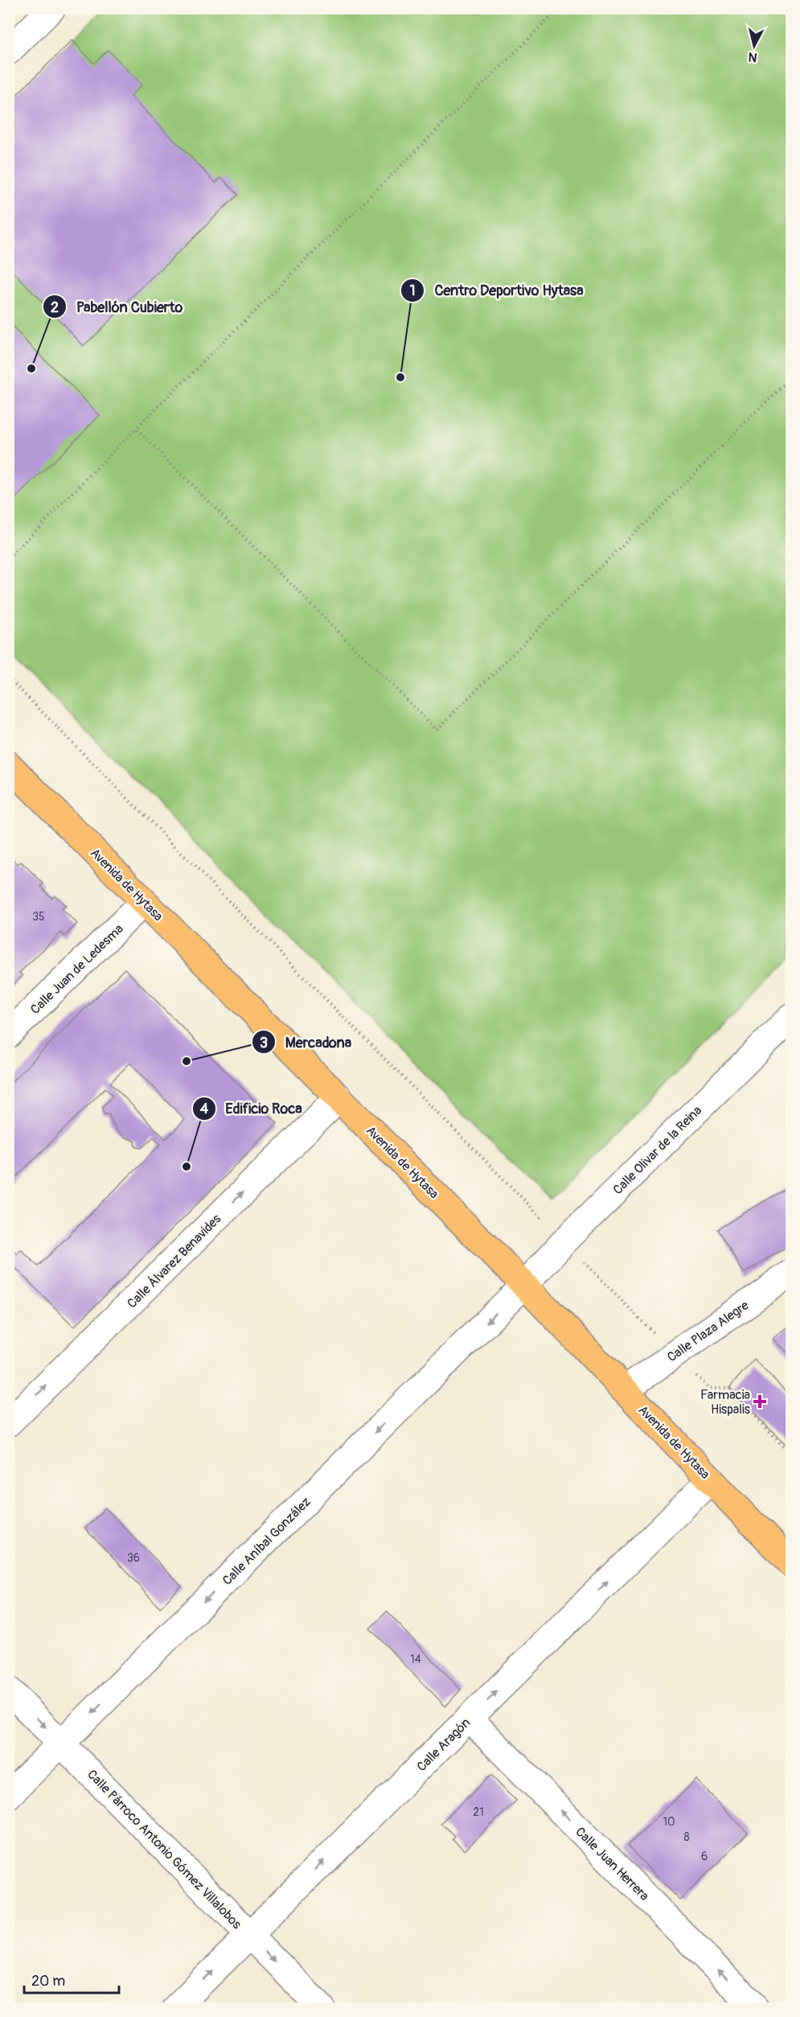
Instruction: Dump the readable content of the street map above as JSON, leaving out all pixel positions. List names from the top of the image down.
{
  "streets": {
    "main road": ["Avenida de Hytasa"],
    "street": [
      "Calle Juan de Ledesma",
      "Calle Olivar de la Reina",
      "Calle Álvarez Benavides",
      "Calle Plaza Alegre",
      "Calle Aníbal González",
      "Calle Aragón",
      "Calle Párroco Antonio Gómez Villalobos",
      "Calle Juan Herrera"
    ]
  },
  "crossings": [
    ["Avenida de Hytasa", "Calle Juan de Ledesma"],
    ["Avenida de Hytasa", "Calle Olivar de la Reina"],
    ["Avenida de Hytasa", "Calle Álvarez Benavides"],
    ["Avenida de Hytasa", "Calle Plaza Alegre"],
    ["Avenida de Hytasa", "Calle Aníbal González"],
    ["Avenida de Hytasa", "Calle Aragón"],
    ["Calle Olivar de la Reina", "Calle Aníbal González"],
    ["Calle Aníbal González", "Calle Párroco Antonio Gómez Villalobos"],
    ["Calle Aragón", "Calle Párroco Antonio Gómez Villalobos"],
    ["Calle Aragón", "Calle Juan Herrera"]
  ],
  "one_way": [
    "Calle Álvarez Benavides",
    "Calle Aníbal González",
    "Calle Aragón",
    "Calle Párroco Antonio Gómez Villalobos",
    "Calle Juan Herrera"
  ],
  "places": {
    "other": [
      "Pabellón Cubierto",
      "Centro Deportivo Hytasa",
      "Mercadona",
      "Edificio Roca"
    ],
    "health": ["Farmacia Hispalis"]
  },
  "house_numbers": [
    "35",
    "36",
    "14",
    "21",
    "10",
    "8",
    "6"
  ],
  "scale_bar": "20 m",
  "north": "bottom"
}
